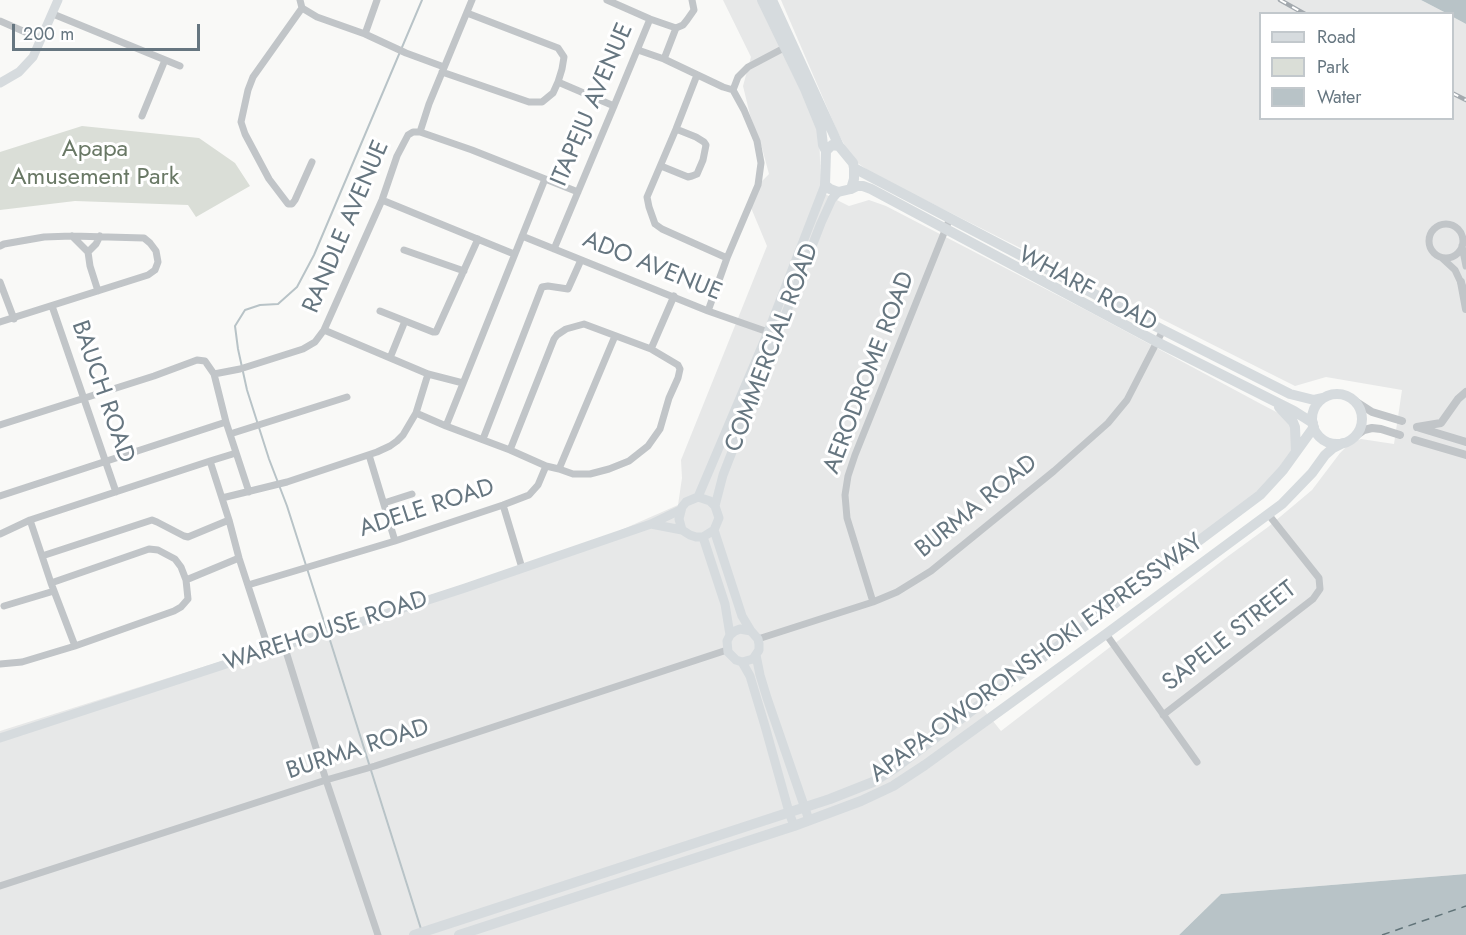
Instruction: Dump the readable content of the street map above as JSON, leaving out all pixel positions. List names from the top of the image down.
{
  "streets": {
    "main road": [
      "WHARF ROAD",
      "COMMERCIAL ROAD",
      "WAREHOUSE ROAD",
      "APAPA-OWORONSHOKI EXPRESSWAY"
    ],
    "street": [
      "ITAPEJU AVENUE",
      "RANDLE AVENUE",
      "ADO AVENUE",
      "AERODROME ROAD",
      "BAUCH ROAD",
      "BURMA ROAD",
      "ADELE ROAD",
      "SAPELE STREET"
    ]
  },
  "crossings": [
    ["ITAPEJU AVENUE", "ADO AVENUE"],
    ["ADO AVENUE", "COMMERCIAL ROAD"],
    ["WHARF ROAD", "AERODROME ROAD"],
    ["WHARF ROAD", "BURMA ROAD"],
    ["WHARF ROAD", "APAPA-OWORONSHOKI EXPRESSWAY"],
    ["COMMERCIAL ROAD", "WAREHOUSE ROAD"],
    ["AERODROME ROAD", "BURMA ROAD"],
    ["SAPELE STREET", "APAPA-OWORONSHOKI EXPRESSWAY"]
  ],
  "parks": ["Apapa Amusement Park"],
  "legend": ["Road", "Park", "Water"],
  "scale_bar": "200 m"
}
